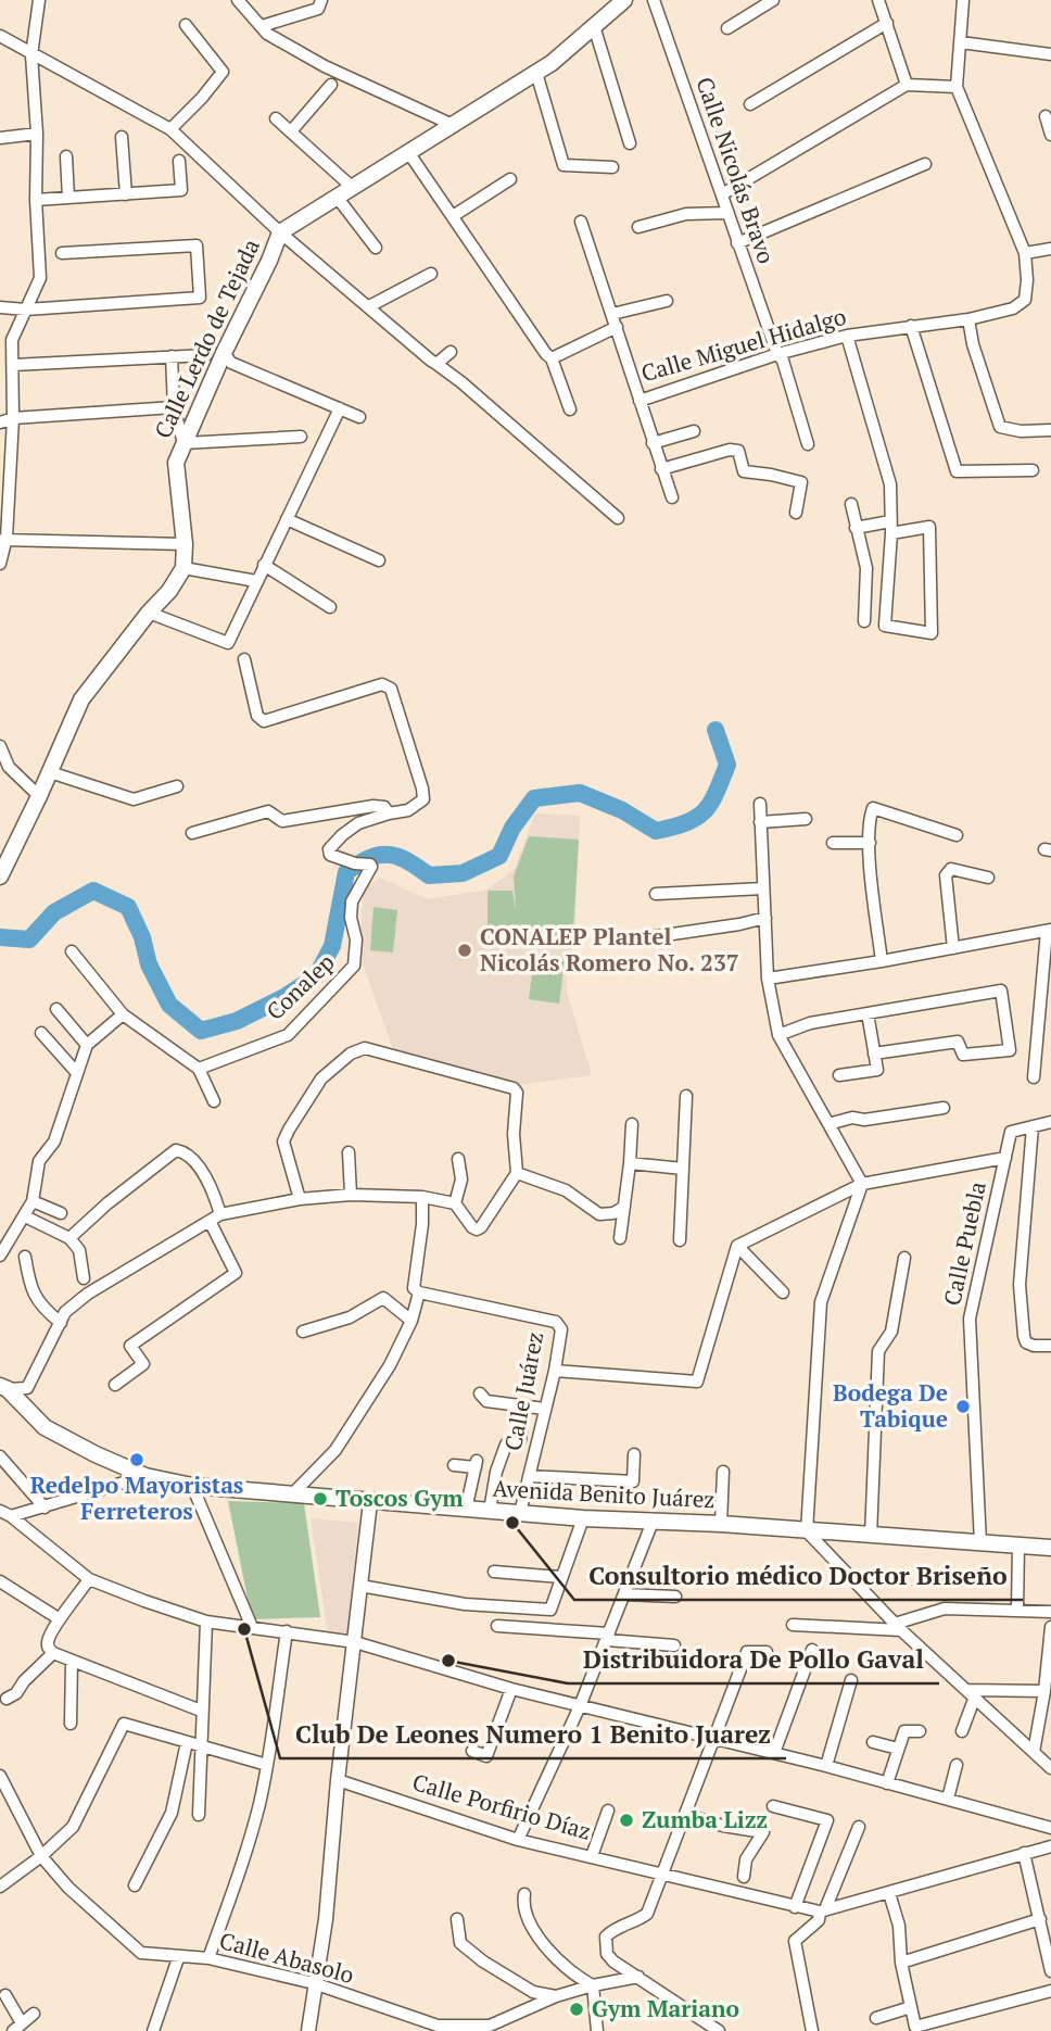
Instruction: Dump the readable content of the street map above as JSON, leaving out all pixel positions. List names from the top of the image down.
{
  "streets": {
    "main road": ["Calle Lerdo de Tejada", "Avenida Benito Juárez"],
    "street": [
      "Calle Nicolás Bravo",
      "Calle Miguel Hidalgo",
      "Conalep",
      "Calle Puebla",
      "Calle Juárez",
      "Calle Porfirio Díaz",
      "Calle Abasolo"
    ]
  },
  "crossings": [
    ["Calle Nicolás Bravo", "Calle Miguel Hidalgo"],
    ["Calle Puebla", "Avenida Benito Juárez"],
    ["Calle Juárez", "Avenida Benito Juárez"]
  ],
  "places": [
    "CONALEP Plantel Nicolás Romero No. 237",
    "Bodega De Tabique",
    "Redelpo Mayoristas Ferreteros",
    "Toscos Gym",
    "Consultorio médico Doctor Briseño",
    "Club De Leones Numero 1 Benito Juarez",
    "Distribuidora De Pollo Gaval",
    "Zumba Lizz",
    "Gym Mariano"
  ]
}
